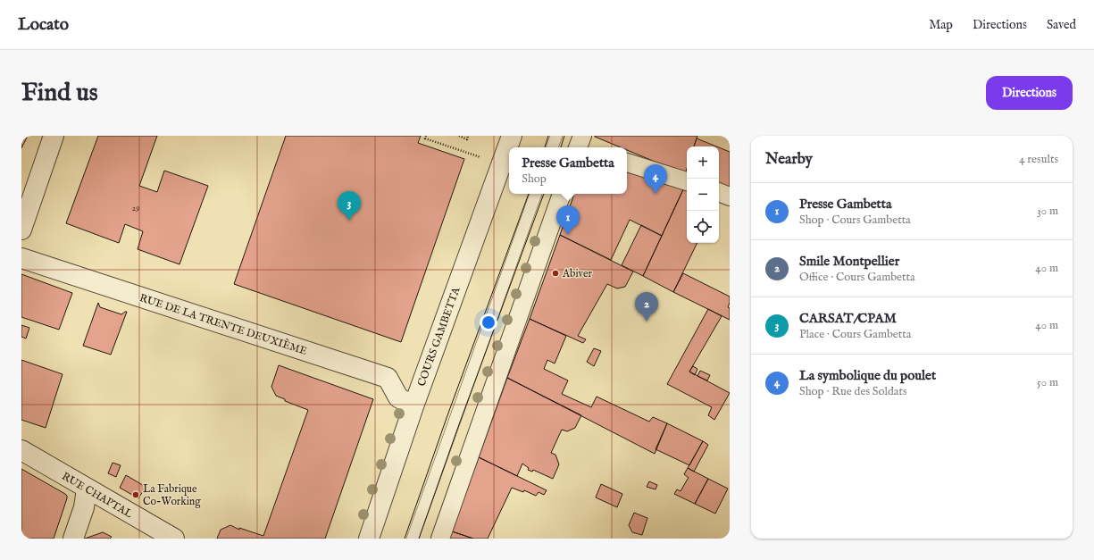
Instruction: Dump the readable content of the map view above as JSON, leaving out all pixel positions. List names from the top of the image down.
{
  "streets": {
    "street": ["RUE DE LA TRENTE DEUXIÈME", "COURS GAMBETTA", "RUE CHAPTAL"]
  },
  "crossings": [
    ["RUE DE LA TRENTE DEUXIÈME", "COURS GAMBETTA"]
  ],
  "places": ["Abiver", "La Fabrique Co-Working"],
  "house_numbers": ["29"],
  "page": {
    "header": "Locato",
    "nav": ["Map", "Directions", "Saved"],
    "buttons": "Directions",
    "title": "Find us",
    "heading": ["Nearby", "4 results"],
    "map_buttons": ["+", "−"],
    "popup": ["Presse Gambetta", "Shop"],
    "pins": [
      "4",
      "3",
      "1",
      "2"
    ],
    "list": [
      {
        "mark": "1",
        "name": "Presse Gambetta",
        "note": "Shop · Cours Gambetta",
        "value": "30 m"
      },
      {
        "mark": "2",
        "name": "Smile Montpellier",
        "note": "Office · Cours Gambetta",
        "value": "40 m"
      },
      {
        "mark": "3",
        "name": "CARSAT/CPAM",
        "note": "Place · Cours Gambetta",
        "value": "40 m"
      },
      {
        "mark": "4",
        "name": "La symbolique du poulet",
        "note": "Shop · Rue des Soldats",
        "value": "50 m"
      }
    ]
  }
}
